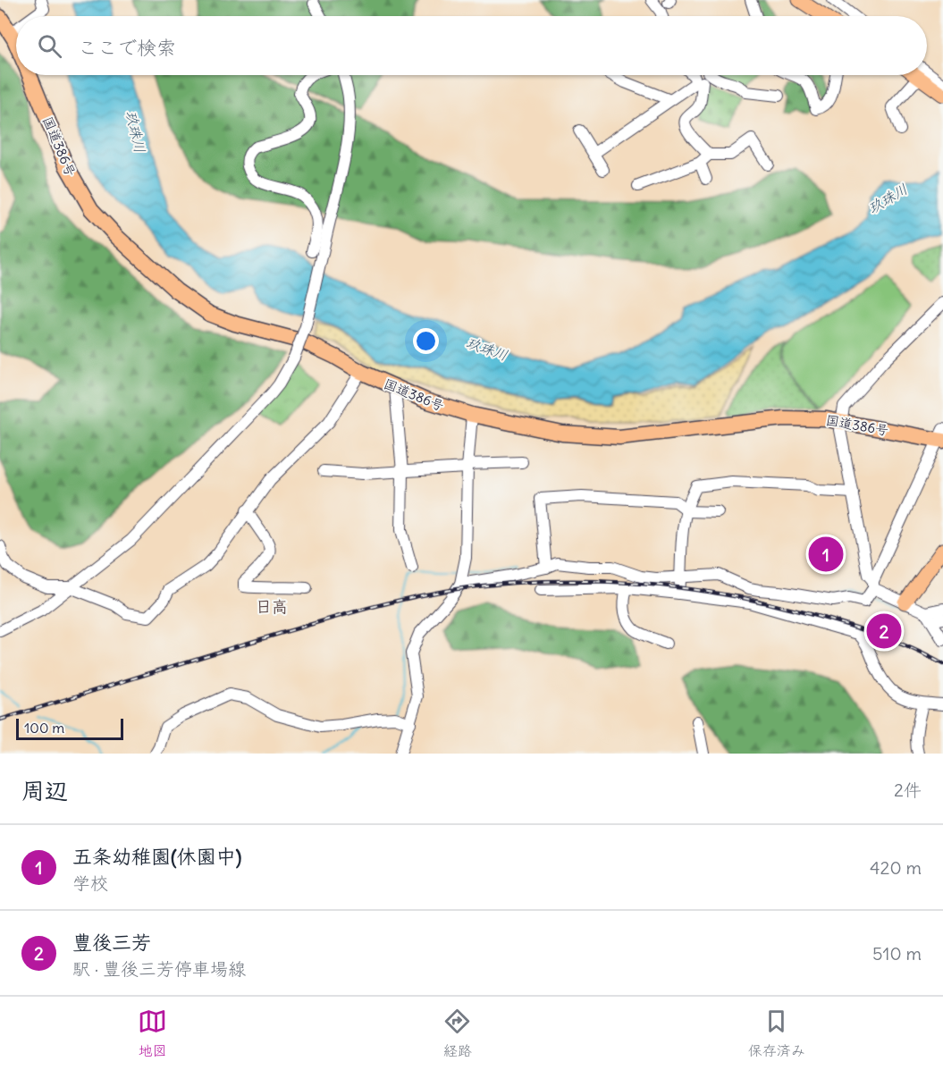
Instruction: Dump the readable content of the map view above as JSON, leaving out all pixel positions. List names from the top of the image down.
{
  "streets": {
    "highway": ["国道386号"]
  },
  "districts": ["日高"],
  "water": ["玖珠川"],
  "scale_bar": "100 m",
  "page": {
    "search": "ここで検索",
    "pins": ["1", "2"],
    "scale": "100 m",
    "heading": ["周辺", "2件"],
    "list": [
      {
        "mark": "1",
        "name": "五条幼稚園(休園中)",
        "note": "学校",
        "value": "420 m"
      },
      {
        "mark": "2",
        "name": "豊後三芳",
        "note": "駅 · 豊後三芳停車場線",
        "value": "510 m"
      }
    ],
    "nav": ["地図", "経路", "保存済み"]
  }
}
